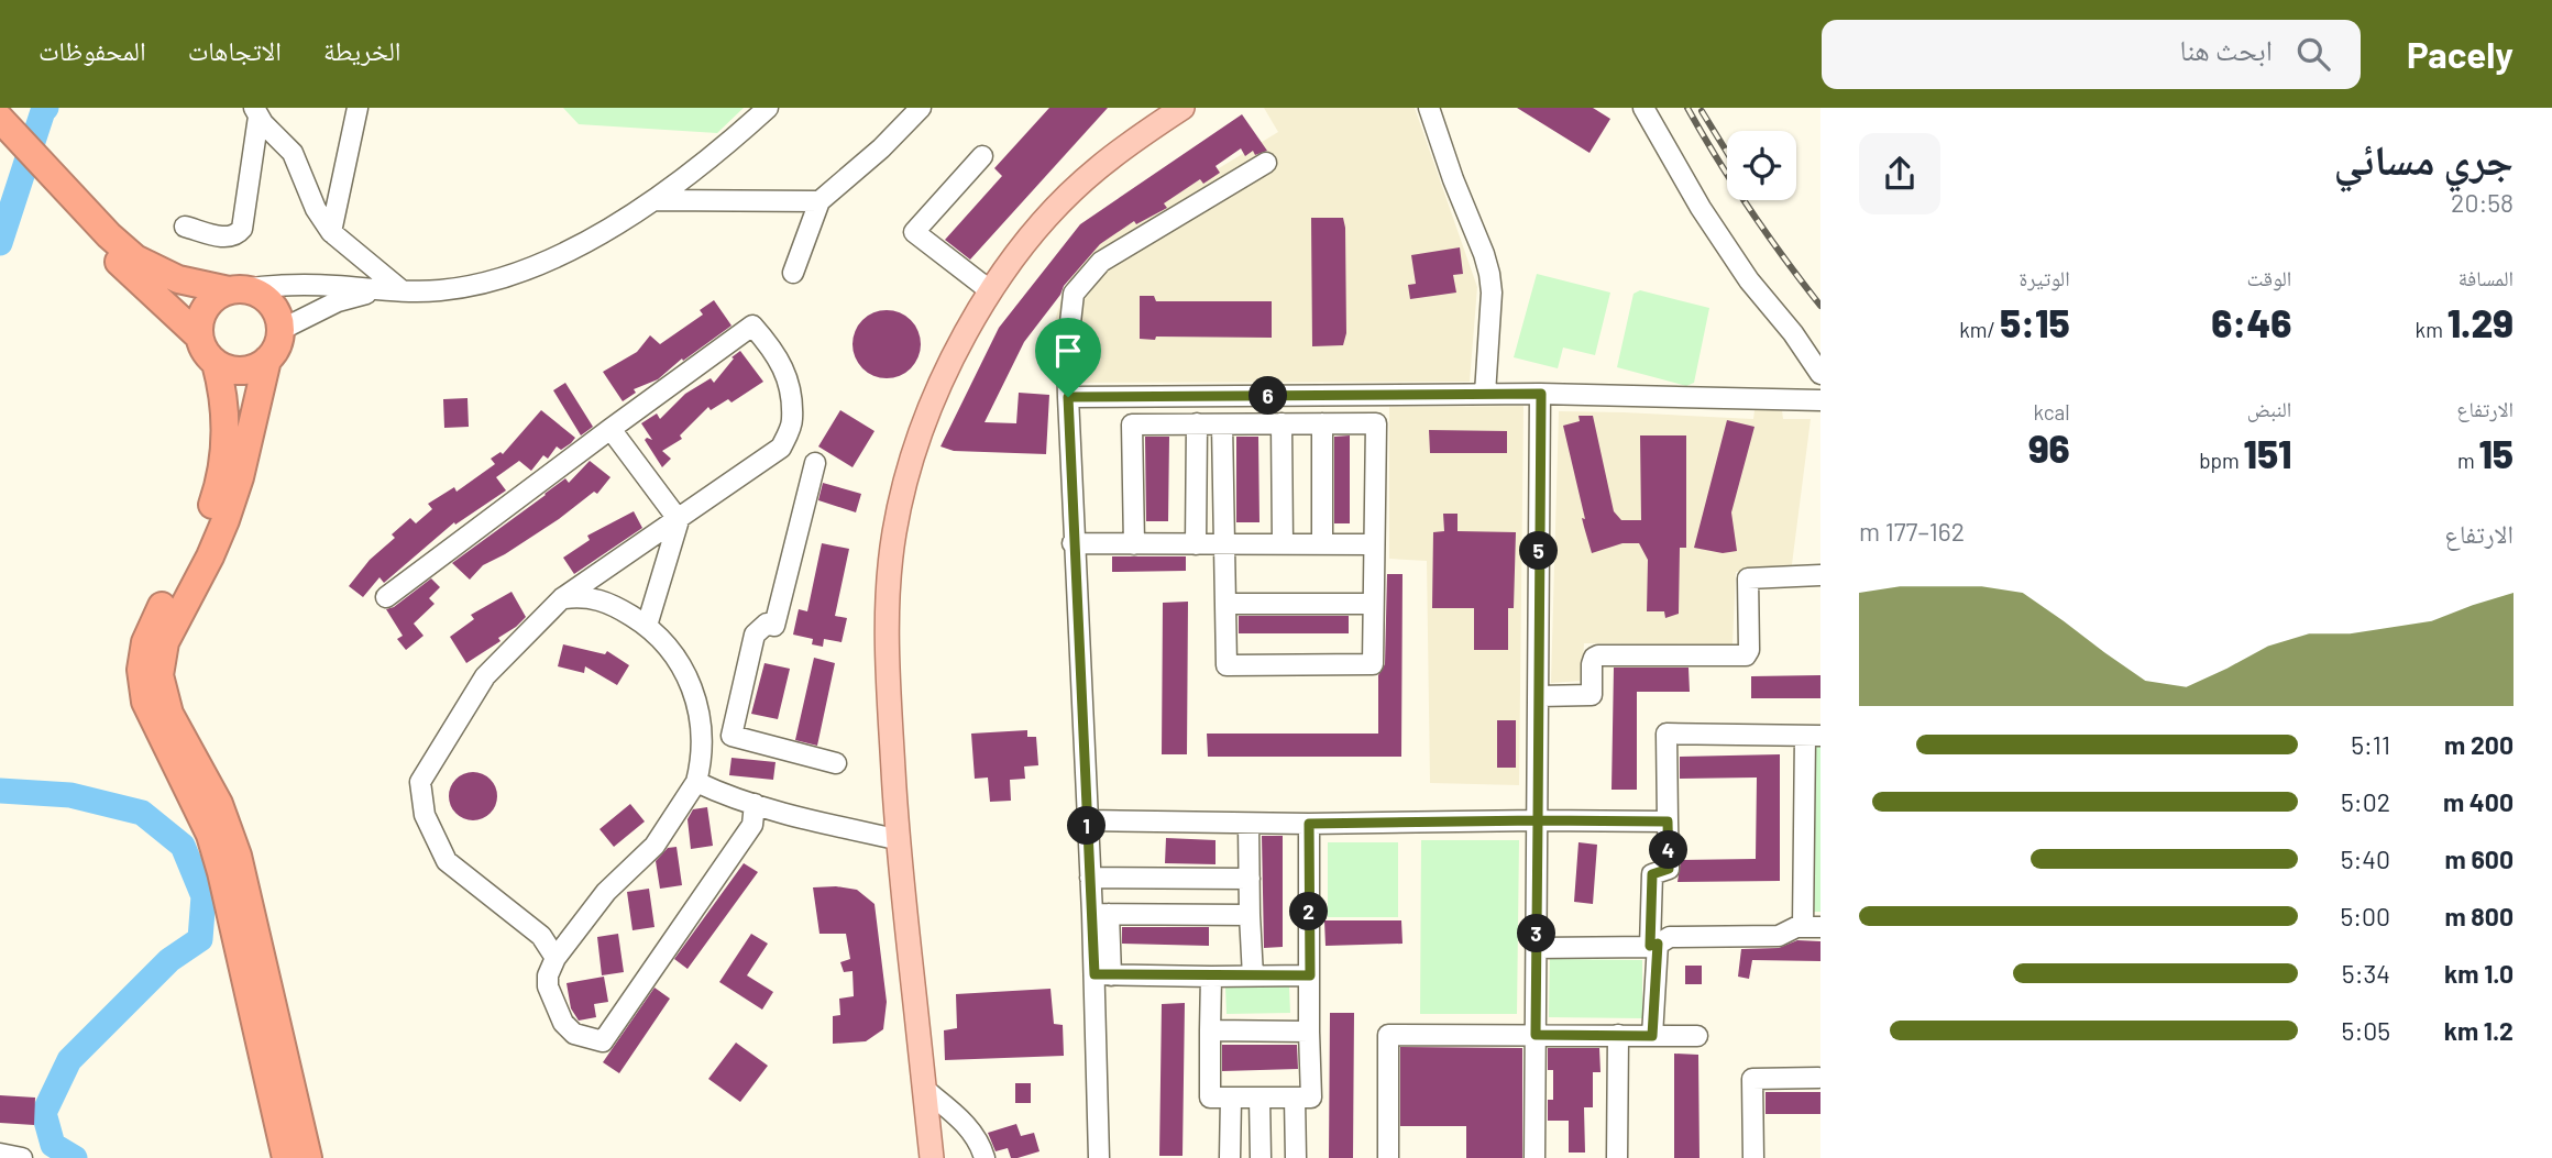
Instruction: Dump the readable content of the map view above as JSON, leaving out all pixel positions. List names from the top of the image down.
{
  "page": {
    "header": "Pacely",
    "search": "ابحث هنا",
    "nav": ["الخريطة", "الاتجاهات", "المحفوظات"],
    "heading": ["جري مسائي", "20:58"],
    "stats": [
      ["المسافة", "1.29 km"],
      ["الوقت", "6:46"],
      ["الوتيرة", "5:15 /km"],
      ["الارتفاع", "15 m"],
      ["النبض", "151 bpm"],
      ["kcal", "96"]
    ],
    "pins": [
      "6",
      "5",
      "1",
      "4",
      "2",
      "3"
    ],
    "chart": ["الارتفاع", "162–177 m"],
    "list": [
      {
        "name": "200 m",
        "note": "5:11"
      },
      {
        "name": "400 m",
        "note": "5:02"
      },
      {
        "name": "600 m",
        "note": "5:40"
      },
      {
        "name": "800 m",
        "note": "5:00"
      },
      {
        "name": "1.0 km",
        "note": "5:34"
      },
      {
        "name": "1.2 km",
        "note": "5:05"
      }
    ]
  }
}
